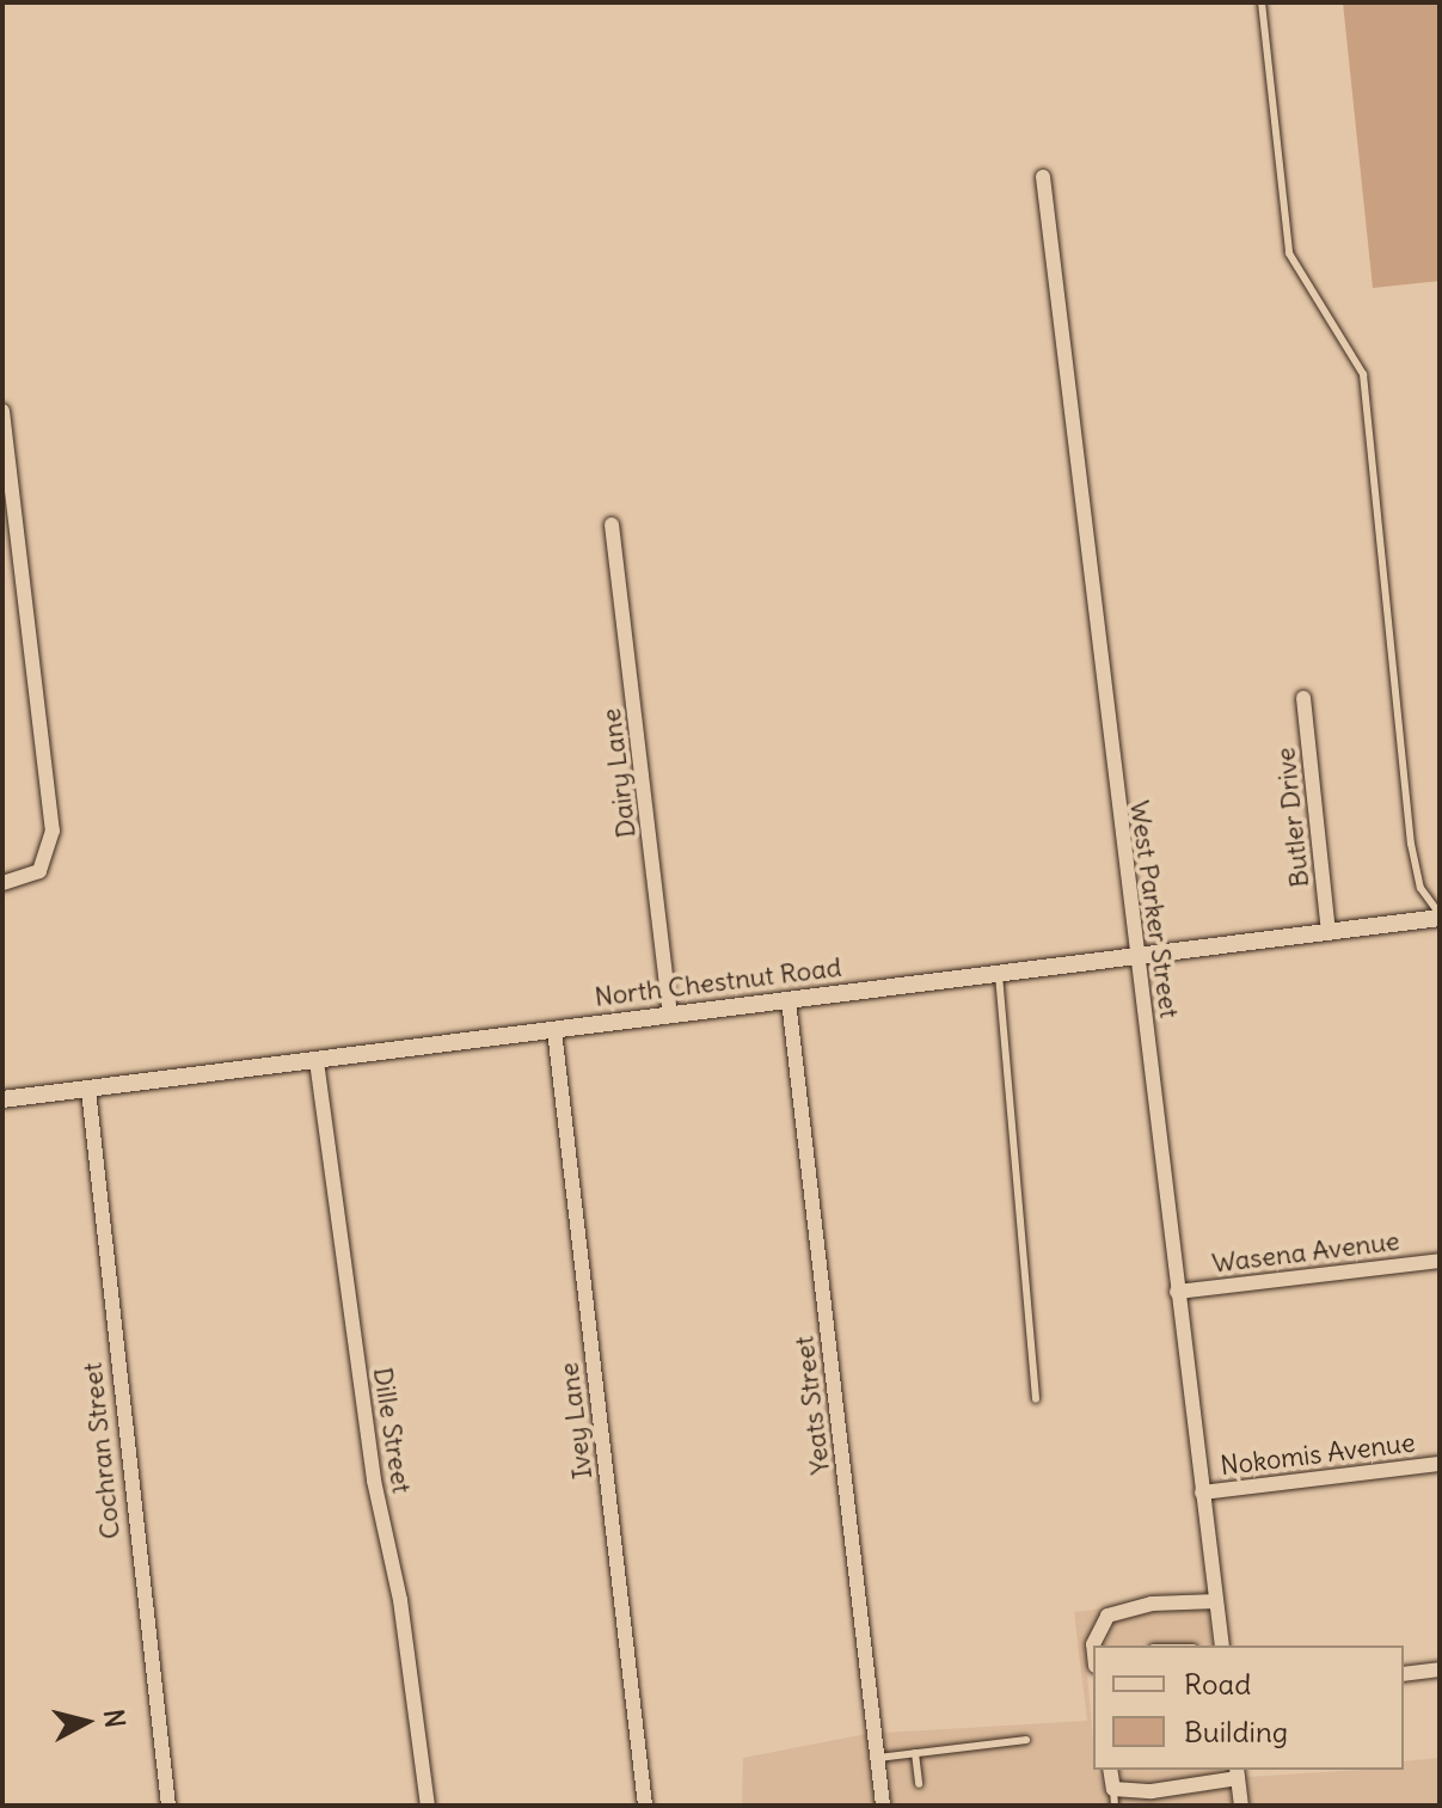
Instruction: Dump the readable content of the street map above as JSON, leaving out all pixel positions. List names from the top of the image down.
{
  "streets": {
    "street": [
      "Dairy Lane",
      "Butler Drive",
      "West Parker Street",
      "North Chestnut Road",
      "Wasena Avenue",
      "Yeats Street",
      "Ivey Lane",
      "Dille Street",
      "Cochran Street",
      "Nokomis Avenue"
    ]
  },
  "crossings": [
    ["Dairy Lane", "North Chestnut Road"],
    ["Butler Drive", "North Chestnut Road"],
    ["West Parker Street", "North Chestnut Road"],
    ["West Parker Street", "Wasena Avenue"],
    ["West Parker Street", "Nokomis Avenue"],
    ["North Chestnut Road", "Yeats Street"],
    ["North Chestnut Road", "Ivey Lane"],
    ["North Chestnut Road", "Dille Street"],
    ["North Chestnut Road", "Cochran Street"]
  ],
  "legend": ["Road", "Building"],
  "north": "right"
}
